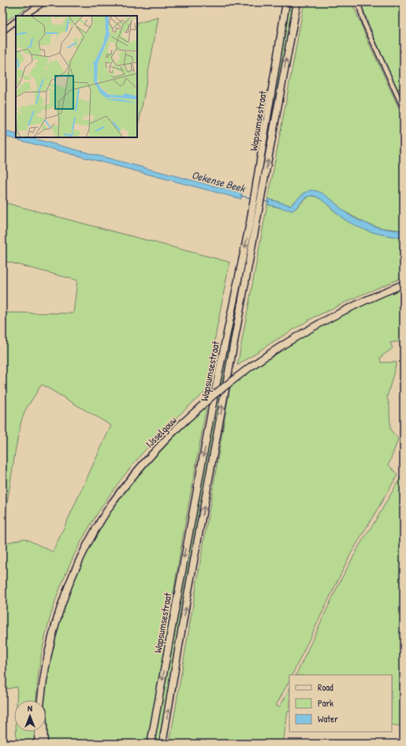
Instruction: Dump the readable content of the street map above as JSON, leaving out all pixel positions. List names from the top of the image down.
{
  "streets": {
    "main road": ["Wapsumsestraat", "IJsselgouw"]
  },
  "water": ["Oekense Beek"],
  "legend": ["Road", "Park", "Water"],
  "north": "top"
}
